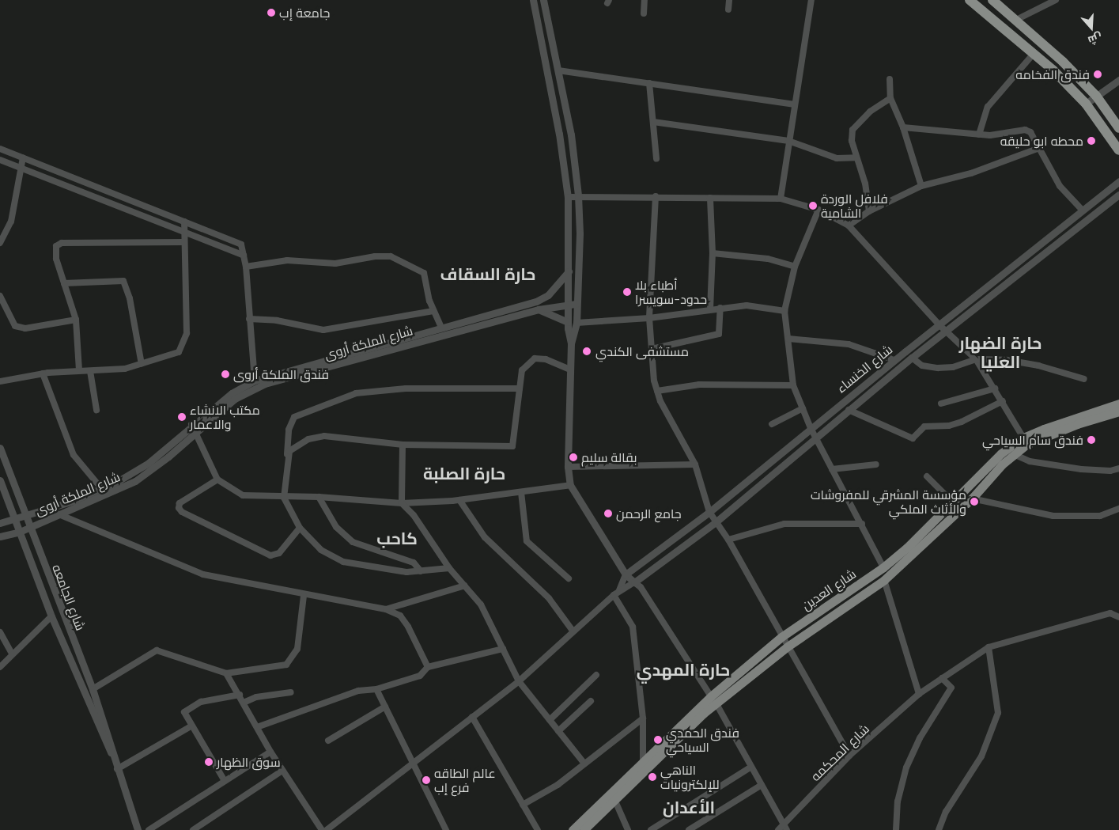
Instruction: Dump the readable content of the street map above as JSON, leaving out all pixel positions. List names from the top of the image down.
{
  "streets": {
    "main road": ["شارع العدين"],
    "street": [
      "شارع الملكة أروى",
      "شارع الخنساء",
      "شارع الجامعه",
      "شارع المحكمه"
    ]
  },
  "crossings": [
    ["شارع الملكة أروى", "شارع الجامعه"]
  ],
  "districts": [
    "حارة السقاف",
    "حارة الضهار العليا",
    "حارة الصلبة",
    "كاحب",
    "حارة المهدي",
    "الأعدان"
  ],
  "places": [
    "جامعة إب",
    "فندق الفخامه",
    "محطه ابو حليقه",
    "فلافل الوردة الشامية",
    "أطباء بلا حدود-سويسرا",
    "مستشفى الكندي",
    "فندق الملكة أروى",
    "مكتب الانشاء والاعمار",
    "فندق سام السياحي",
    "بقالة سليم",
    "مؤسسة المشرقي للمفروشات والأثاث الملكي",
    "جامع الرحمن",
    "فندق الحمدي السياحي",
    "سوق الظهار",
    "الناهي للإلكترونيات",
    "عالم الطاقه فرع إب"
  ],
  "north": "bottom"
}
